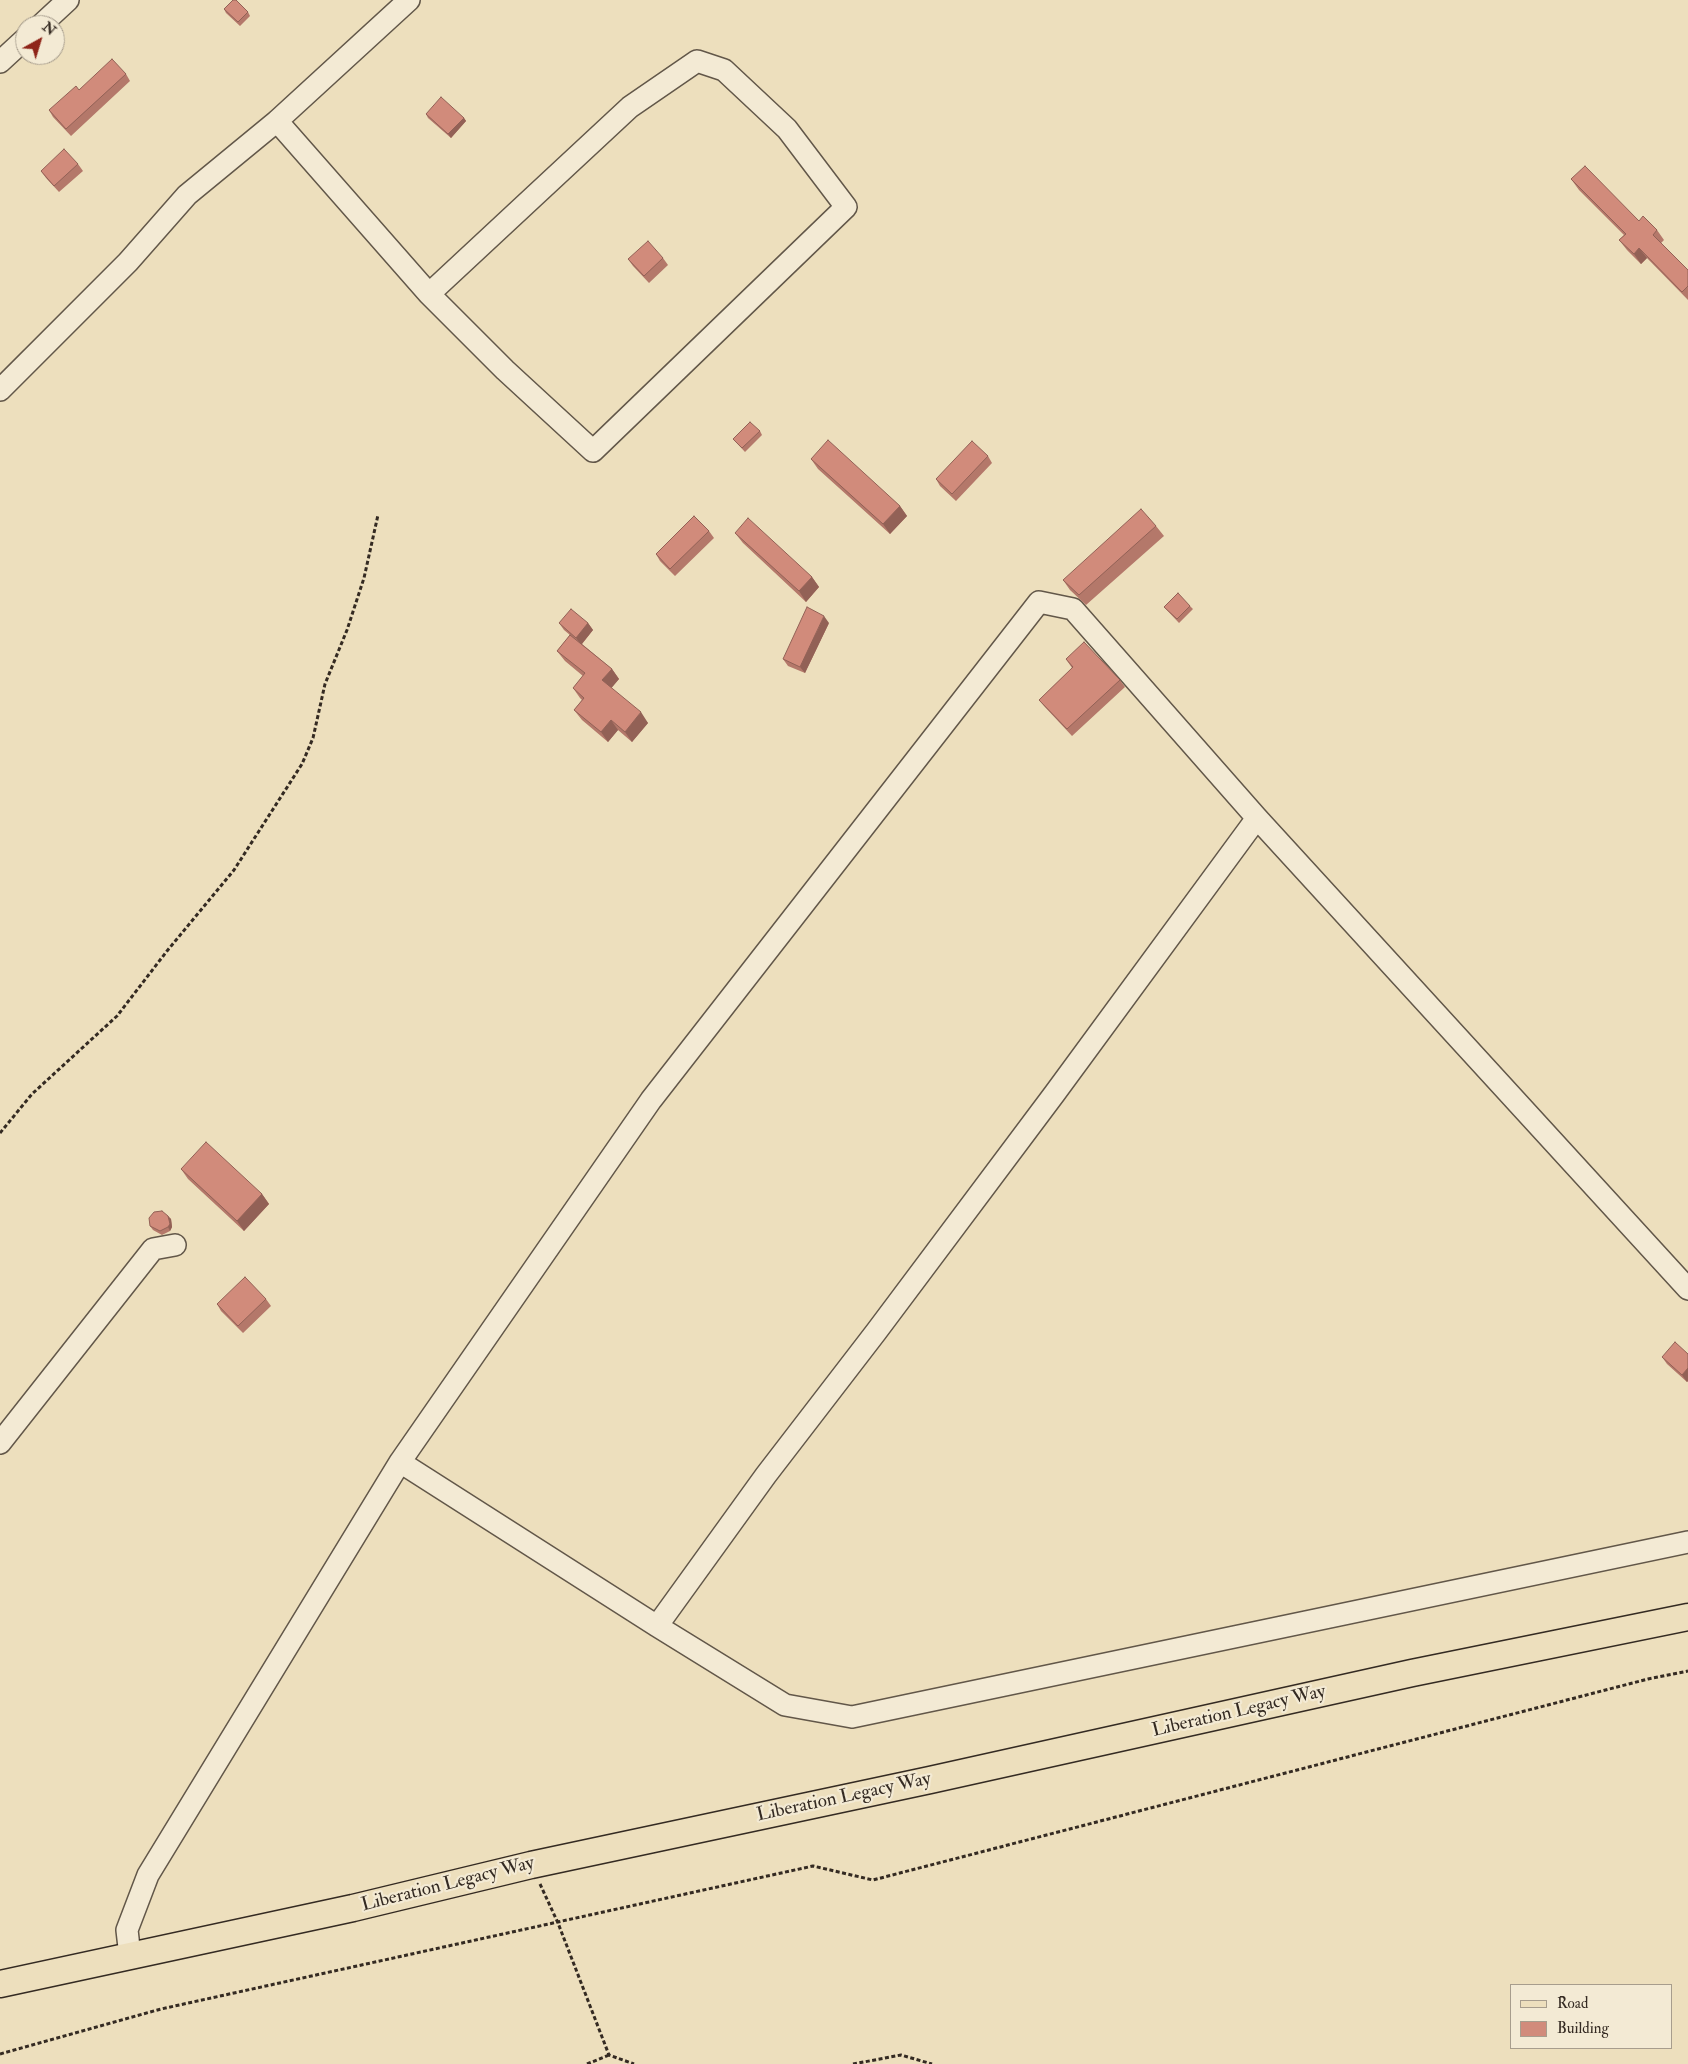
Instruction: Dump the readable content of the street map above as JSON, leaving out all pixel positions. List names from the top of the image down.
{
  "streets": {
    "main road": ["Liberation Legacy Way"]
  },
  "legend": ["Road", "Building"],
  "north": "top right"
}
